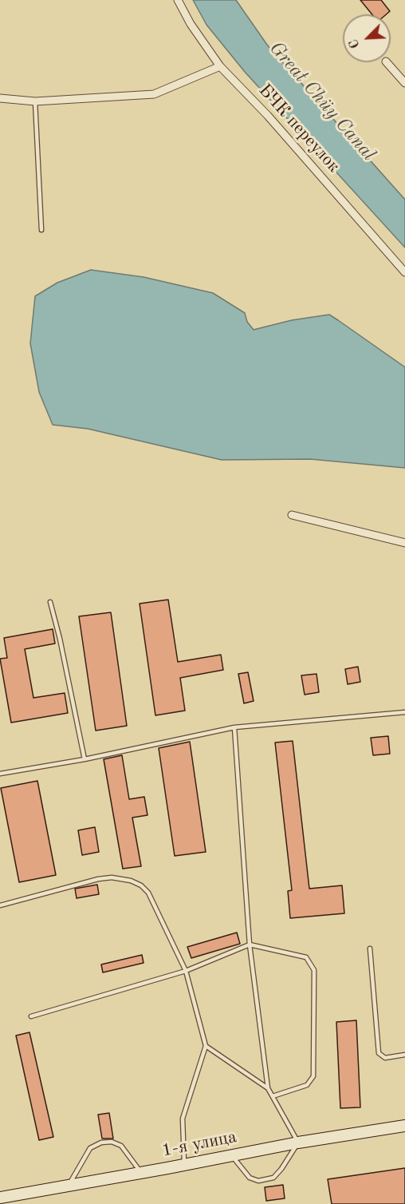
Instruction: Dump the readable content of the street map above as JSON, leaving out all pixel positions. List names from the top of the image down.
{
  "streets": {
    "main road": ["1-я улица"],
    "street": ["БЧК переулок"]
  },
  "water": ["Great Chüy Canal"],
  "north": "bottom left"
}
